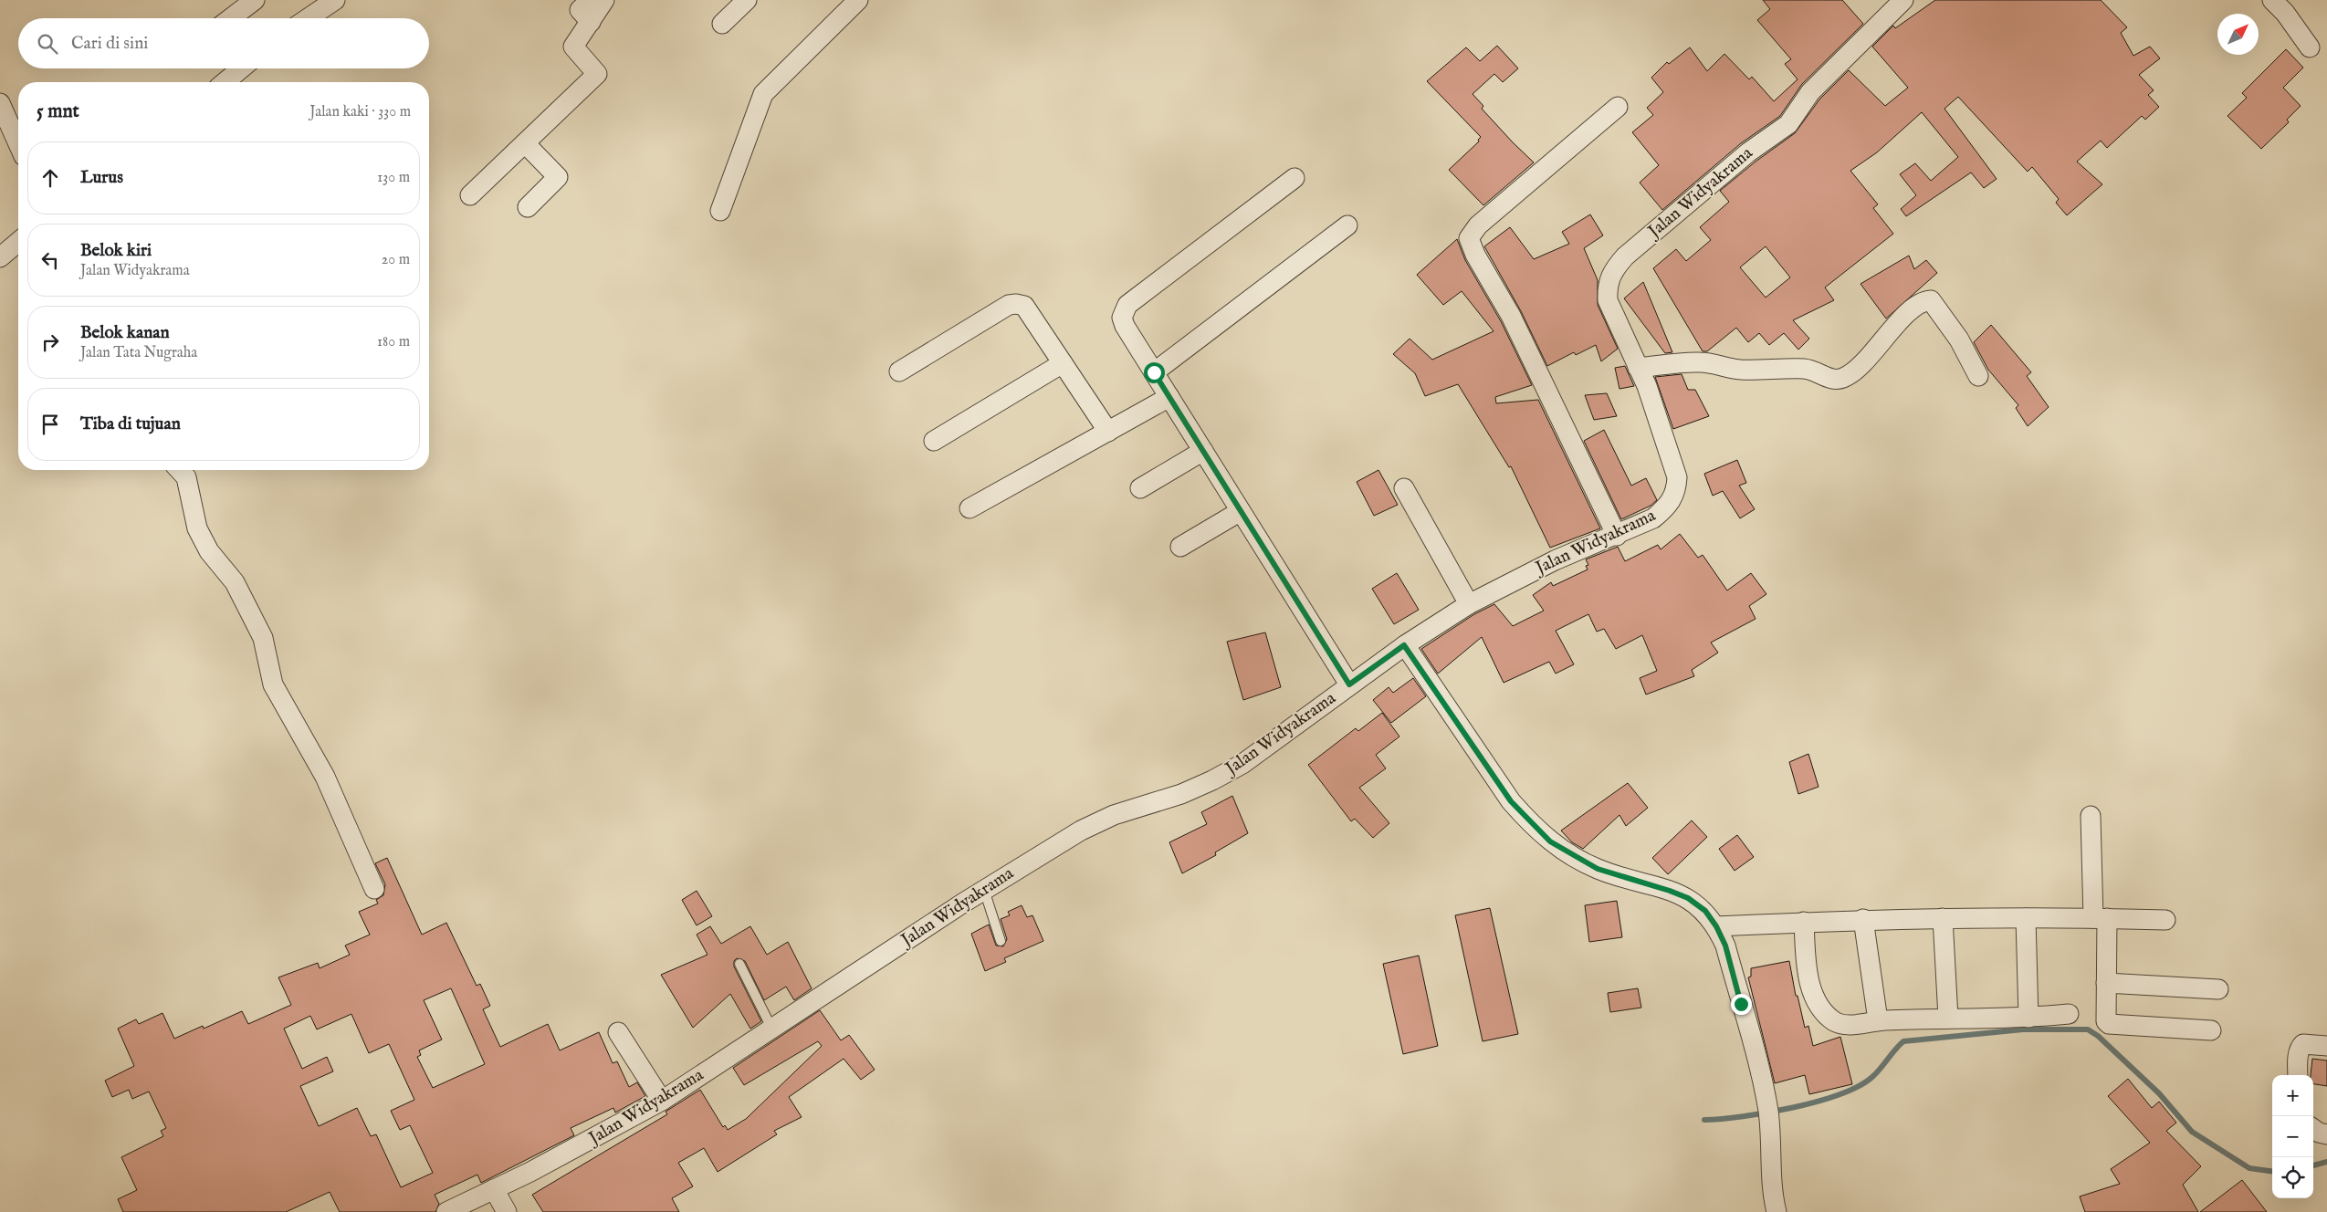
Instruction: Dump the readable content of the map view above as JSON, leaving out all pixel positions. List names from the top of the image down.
{
  "streets": {
    "street": ["Jalan Widyakrama"]
  },
  "north": "top right",
  "page": {
    "search": "Cari di sini",
    "heading": ["5 mnt", "Jalan kaki · 330 m"],
    "list": [
      ["Lurus", "130 m"],
      ["Belok kiri", "Jalan Widyakrama", "20 m"],
      ["Belok kanan", "Jalan Tata Nugraha", "180 m"],
      "Tiba di tujuan"
    ],
    "map_buttons": ["+", "−"]
  }
}
